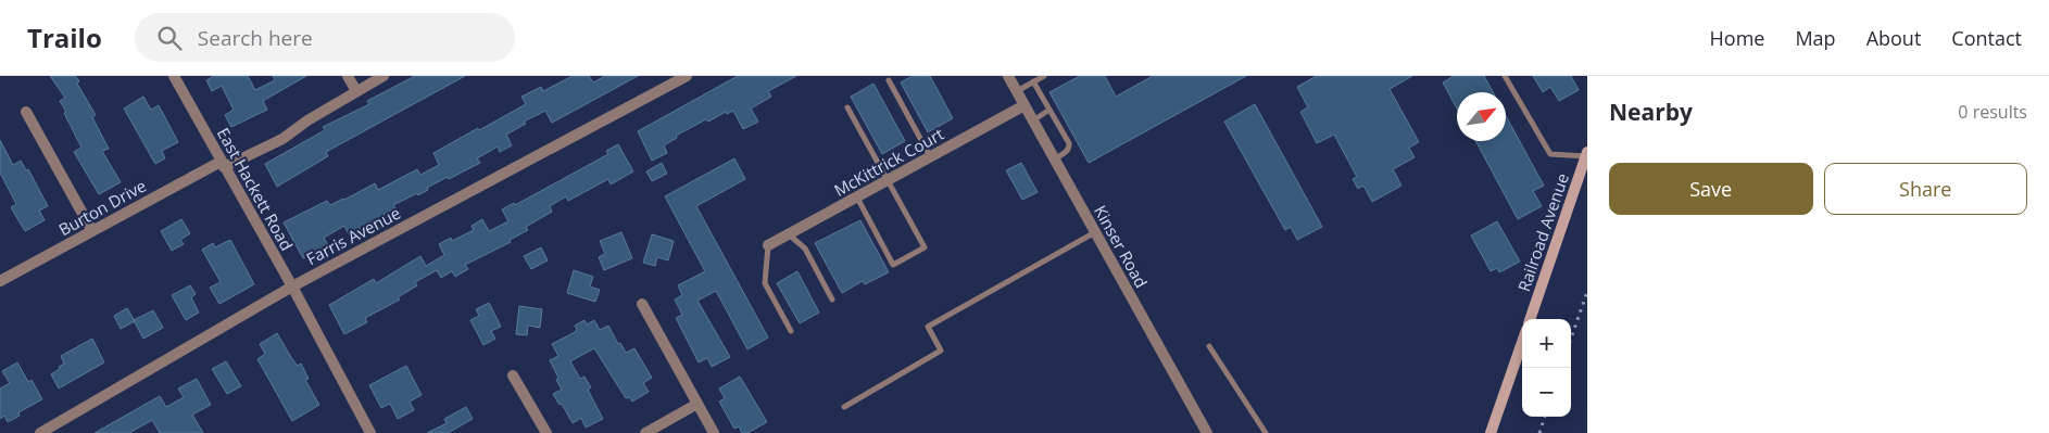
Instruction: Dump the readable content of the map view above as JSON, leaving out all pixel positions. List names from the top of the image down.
{
  "streets": {
    "street": [
      "McKittrick Court",
      "East Hackett Road",
      "Burton Drive",
      "Railroad Avenue",
      "Farris Avenue",
      "Kinser Road"
    ]
  },
  "crossings": [
    ["McKittrick Court", "Kinser Road"],
    ["East Hackett Road", "Burton Drive"],
    ["East Hackett Road", "Farris Avenue"]
  ],
  "north": "top right",
  "page": {
    "header": "Trailo",
    "search": "Search here",
    "nav": [
      "Home",
      "Map",
      "About",
      "Contact"
    ],
    "heading": ["Nearby", "0 results"],
    "buttons": ["Save", "Share"],
    "map_buttons": ["+", "−"]
  }
}
